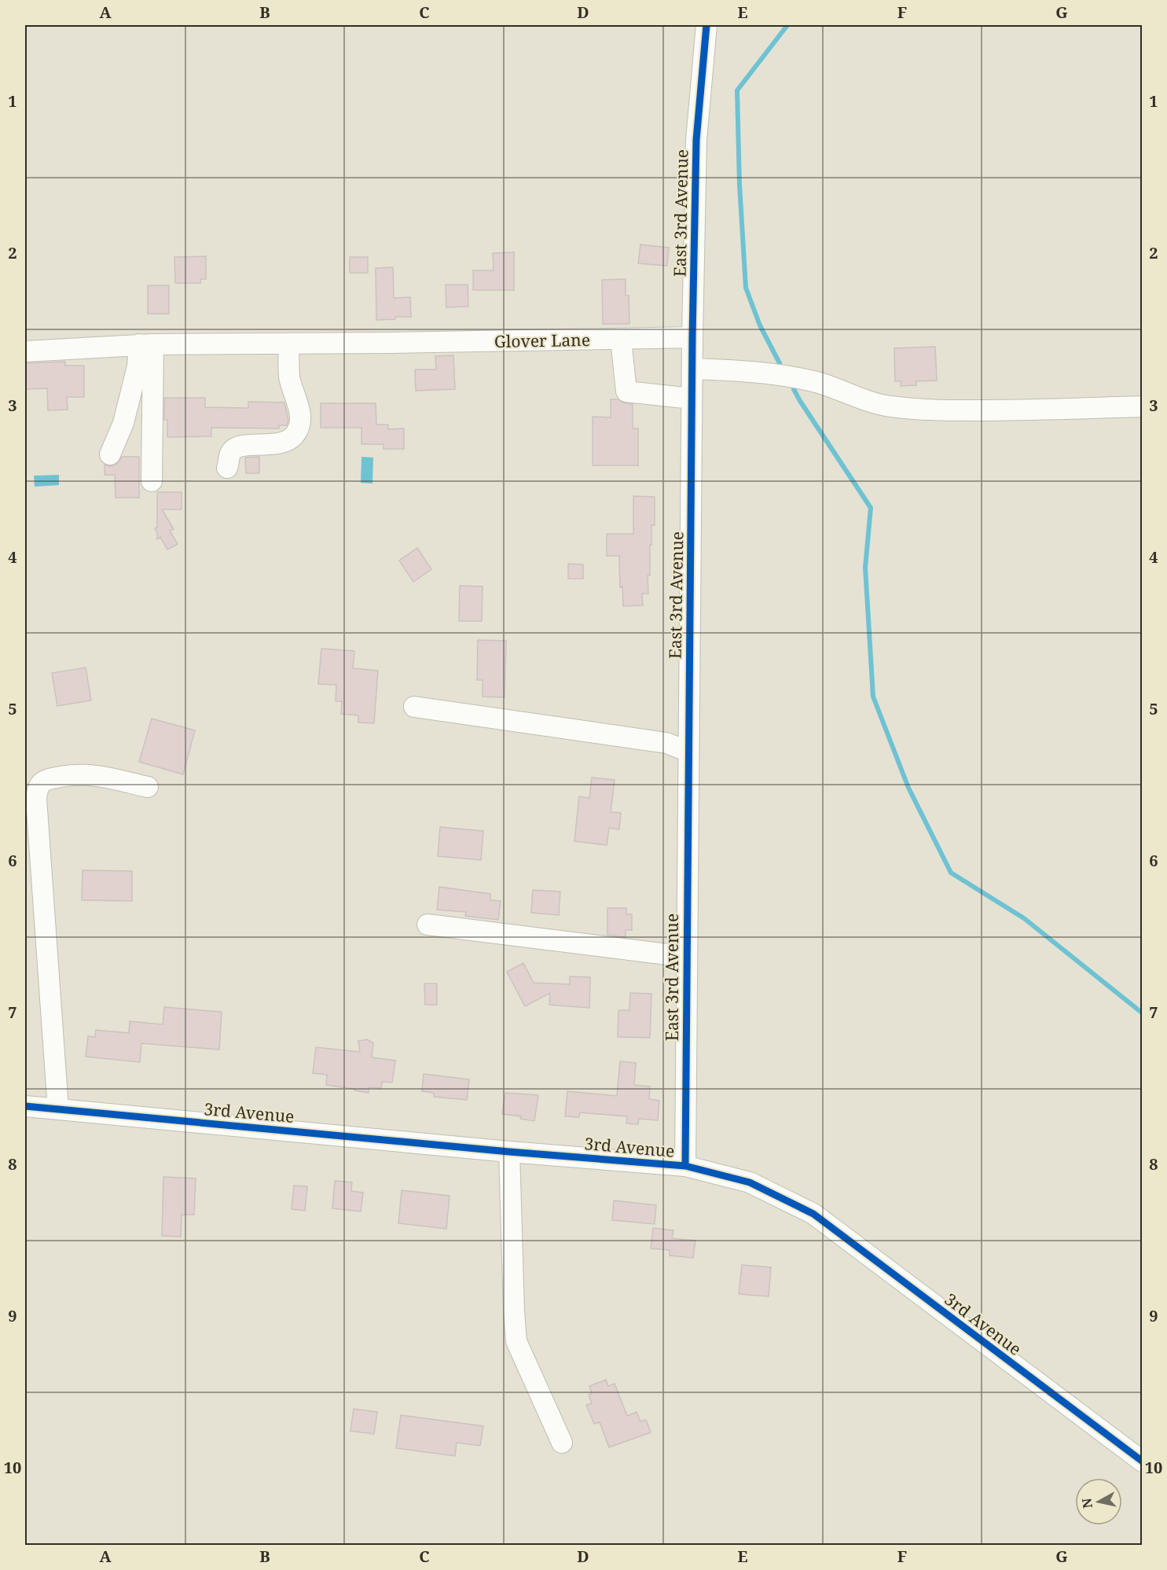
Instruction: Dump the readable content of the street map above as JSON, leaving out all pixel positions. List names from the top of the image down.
{
  "streets": {
    "street": ["East 3rd Avenue", "Glover Lane", "3rd Avenue"]
  },
  "crossings": [
    ["East 3rd Avenue", "Glover Lane"],
    ["East 3rd Avenue", "3rd Avenue"]
  ],
  "north": "left",
  "grid": {
    "columns": [
      "A",
      "B",
      "C",
      "D",
      "E",
      "F",
      "G"
    ],
    "rows": [
      "1",
      "2",
      "3",
      "4",
      "5",
      "6",
      "7",
      "8",
      "9",
      "10"
    ]
  }
}
